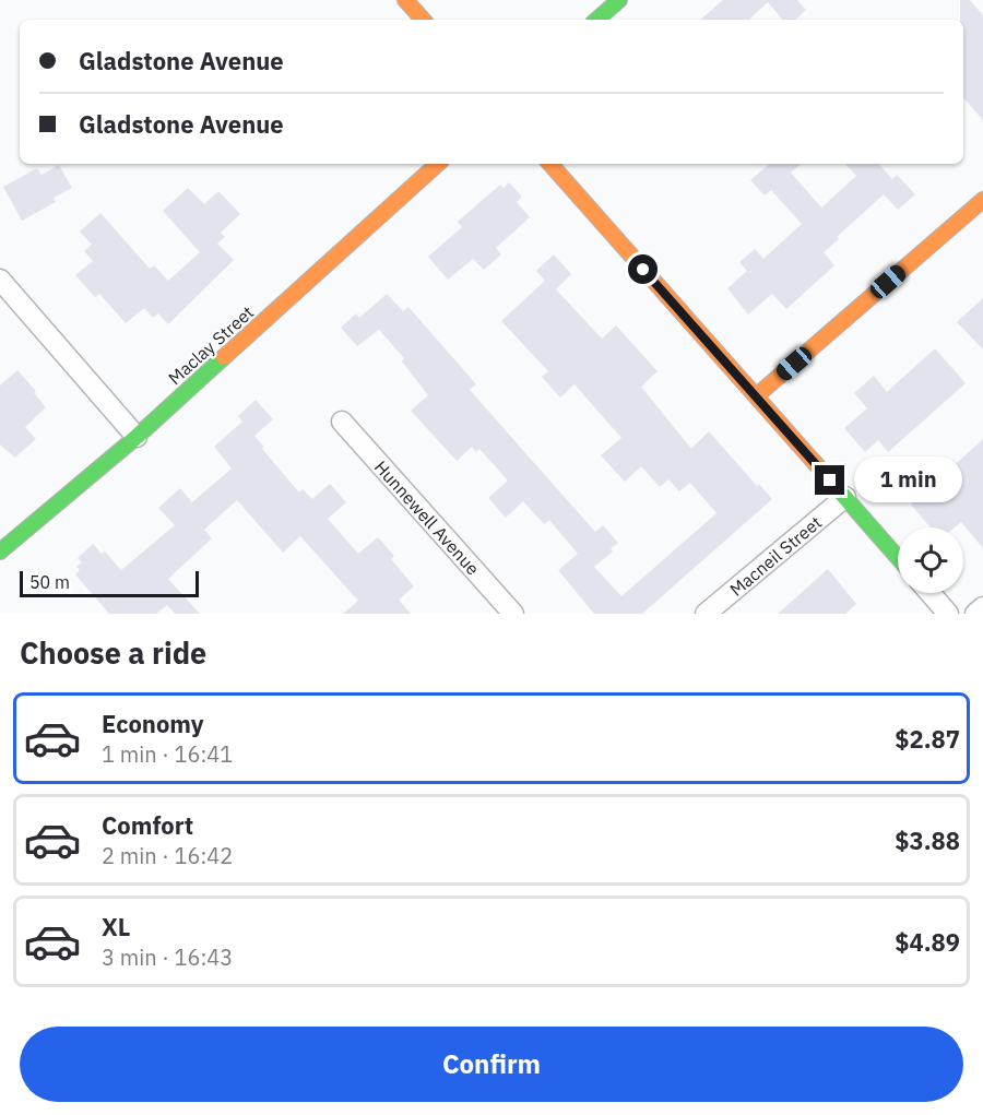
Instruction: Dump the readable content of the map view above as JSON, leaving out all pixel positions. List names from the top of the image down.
{
  "streets": {
    "street": ["Maclay Street", "Hunnewell Avenue", "Macneil Street"]
  },
  "scale_bar": "50 m",
  "page": {
    "banner": ["Gladstone Avenue", "Gladstone Avenue"],
    "bubble": "1 min",
    "scale": "50 m",
    "heading": "Choose a ride",
    "list": [
      {
        "name": "Economy",
        "note": "1 min · 16:41",
        "value": "$2.87"
      },
      {
        "name": "Comfort",
        "note": "2 min · 16:42",
        "value": "$3.88"
      },
      {
        "name": "XL",
        "note": "3 min · 16:43",
        "value": "$4.89"
      }
    ],
    "buttons": "Confirm"
  }
}
